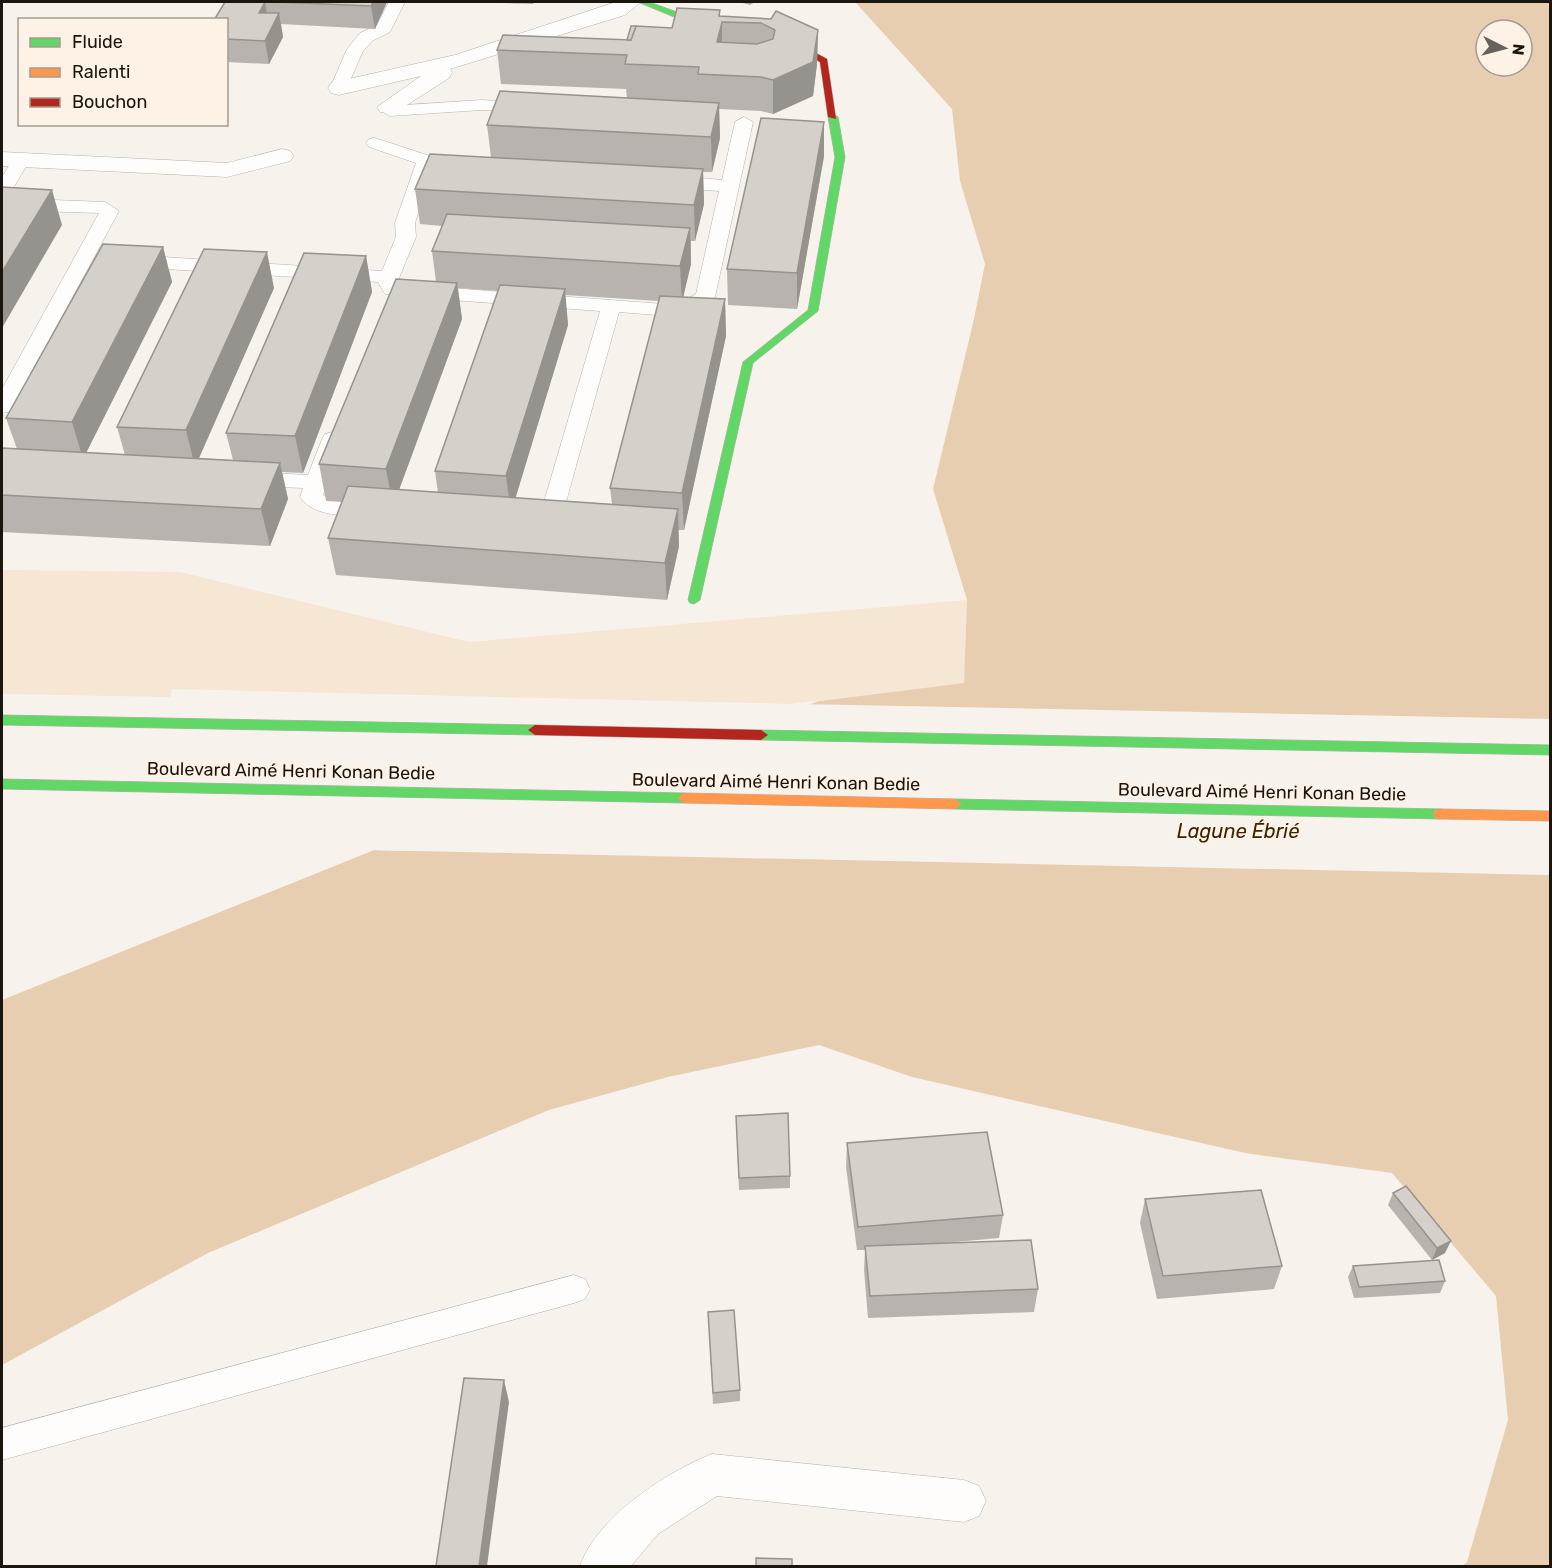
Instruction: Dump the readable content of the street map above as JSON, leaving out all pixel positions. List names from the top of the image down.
{
  "streets": {
    "main road": ["Boulevard Aimé Henri Konan Bedie"]
  },
  "water": ["Lagune Ébrié"],
  "legend": ["Fluide", "Ralenti", "Bouchon"],
  "north": "right"
}
